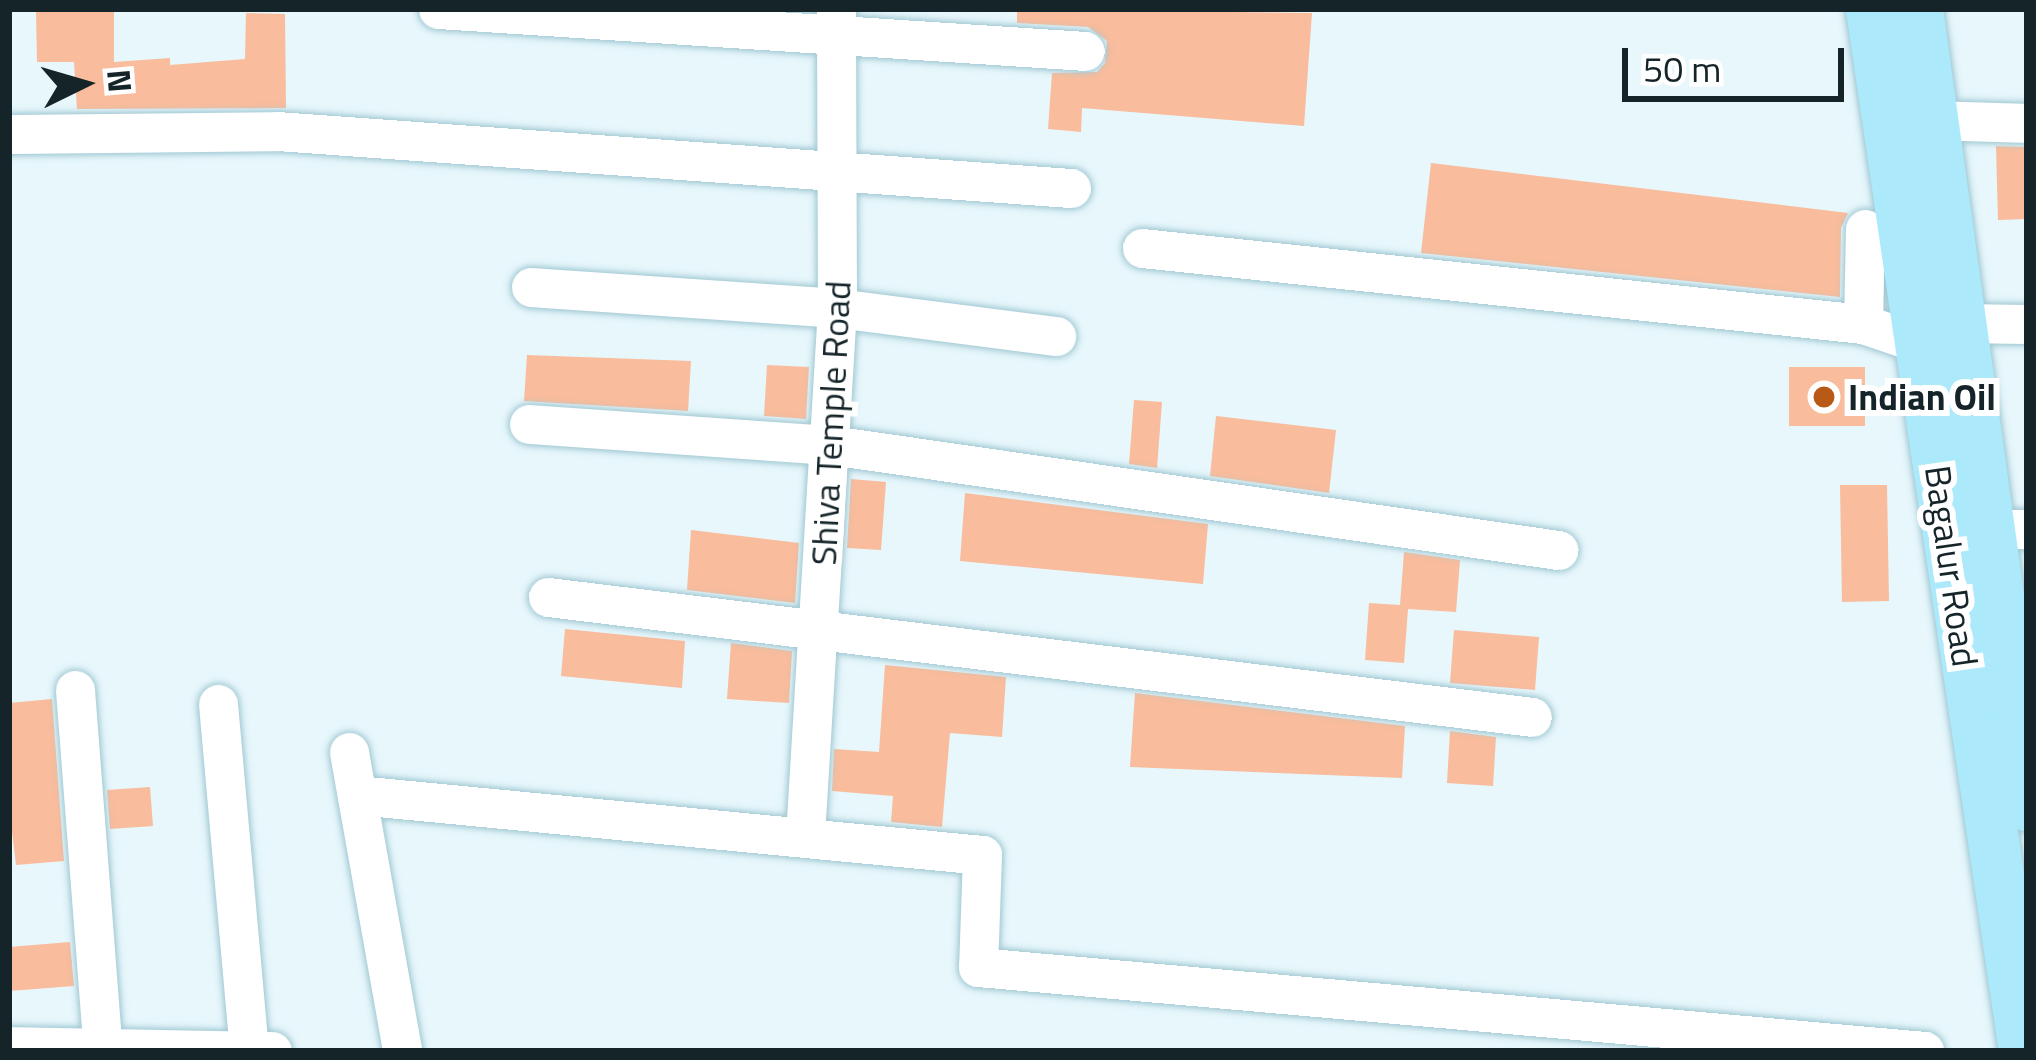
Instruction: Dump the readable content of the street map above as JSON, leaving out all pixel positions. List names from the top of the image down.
{
  "streets": {
    "main road": ["Bagalur Road"],
    "street": ["Shiva Temple Road"]
  },
  "places": ["Indian Oil"],
  "scale_bar": "50 m",
  "north": "right"
}
